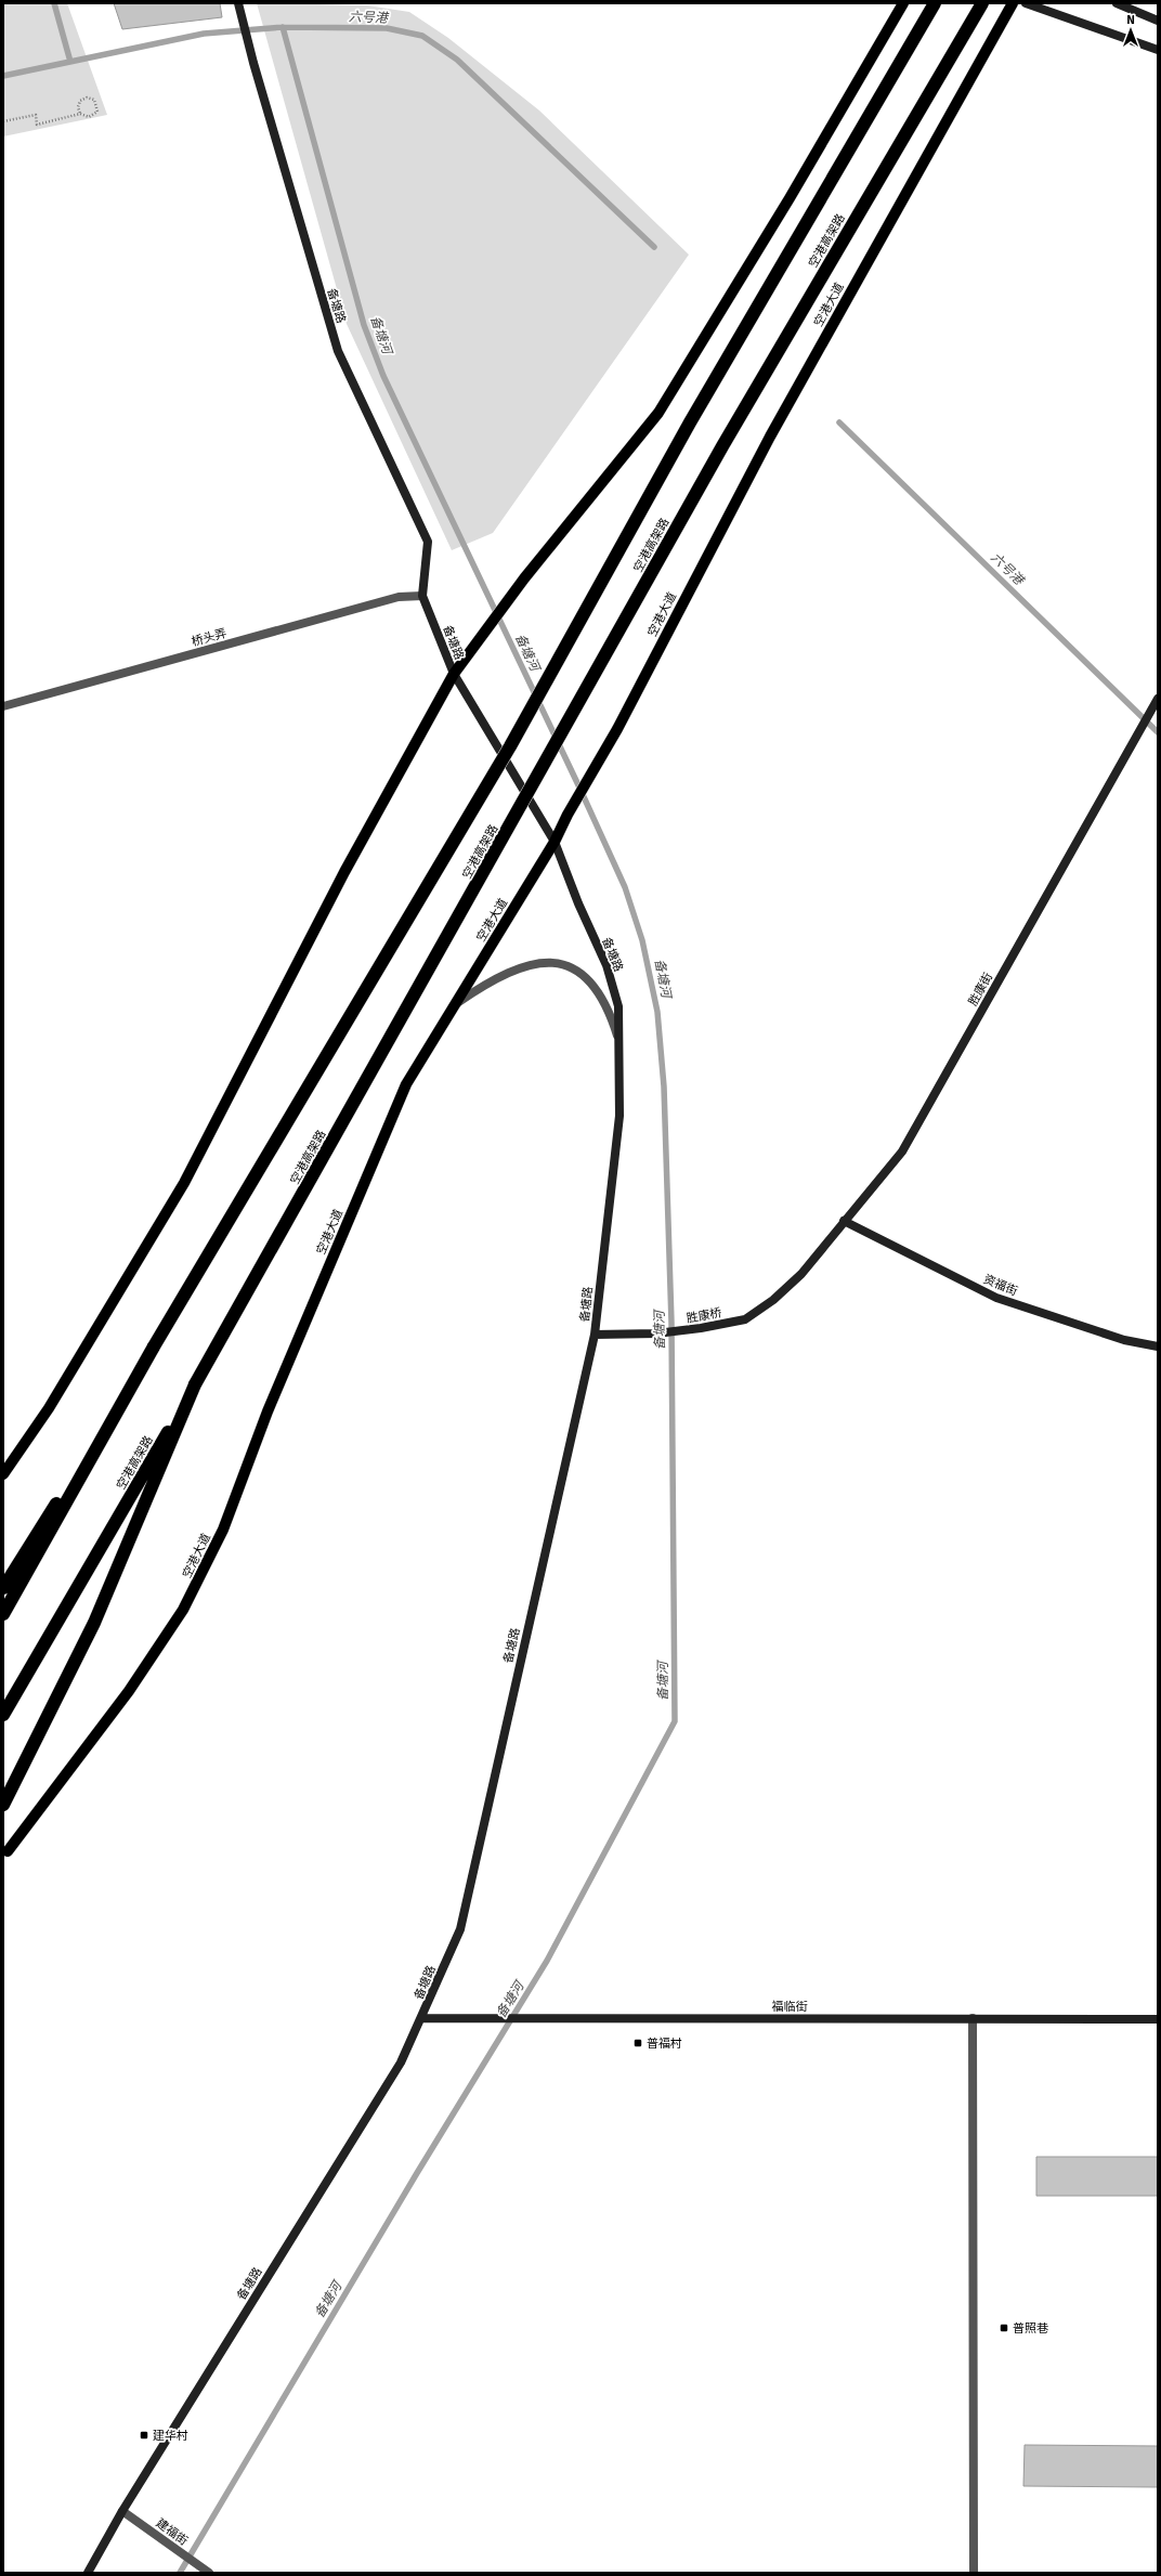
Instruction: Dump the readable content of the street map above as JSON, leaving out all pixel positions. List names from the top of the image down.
{
  "streets": {
    "highway": ["空港高架路"],
    "main road": ["空港大道"],
    "street": [
      "备塘路",
      "桥头弄",
      "胜康街",
      "资福街",
      "胜康桥",
      "福临街",
      "建福街"
    ]
  },
  "crossings": [
    ["空港大道", "备塘路"],
    ["备塘路", "桥头弄"],
    ["备塘路", "胜康桥"],
    ["备塘路", "福临街"],
    ["备塘路", "建福街"],
    ["胜康街", "资福街"],
    ["胜康街", "胜康桥"]
  ],
  "water": ["六号港", "备塘河"],
  "places": {
    "transit": ["普福村", "普照巷", "建华村"]
  },
  "north": "top"
}
